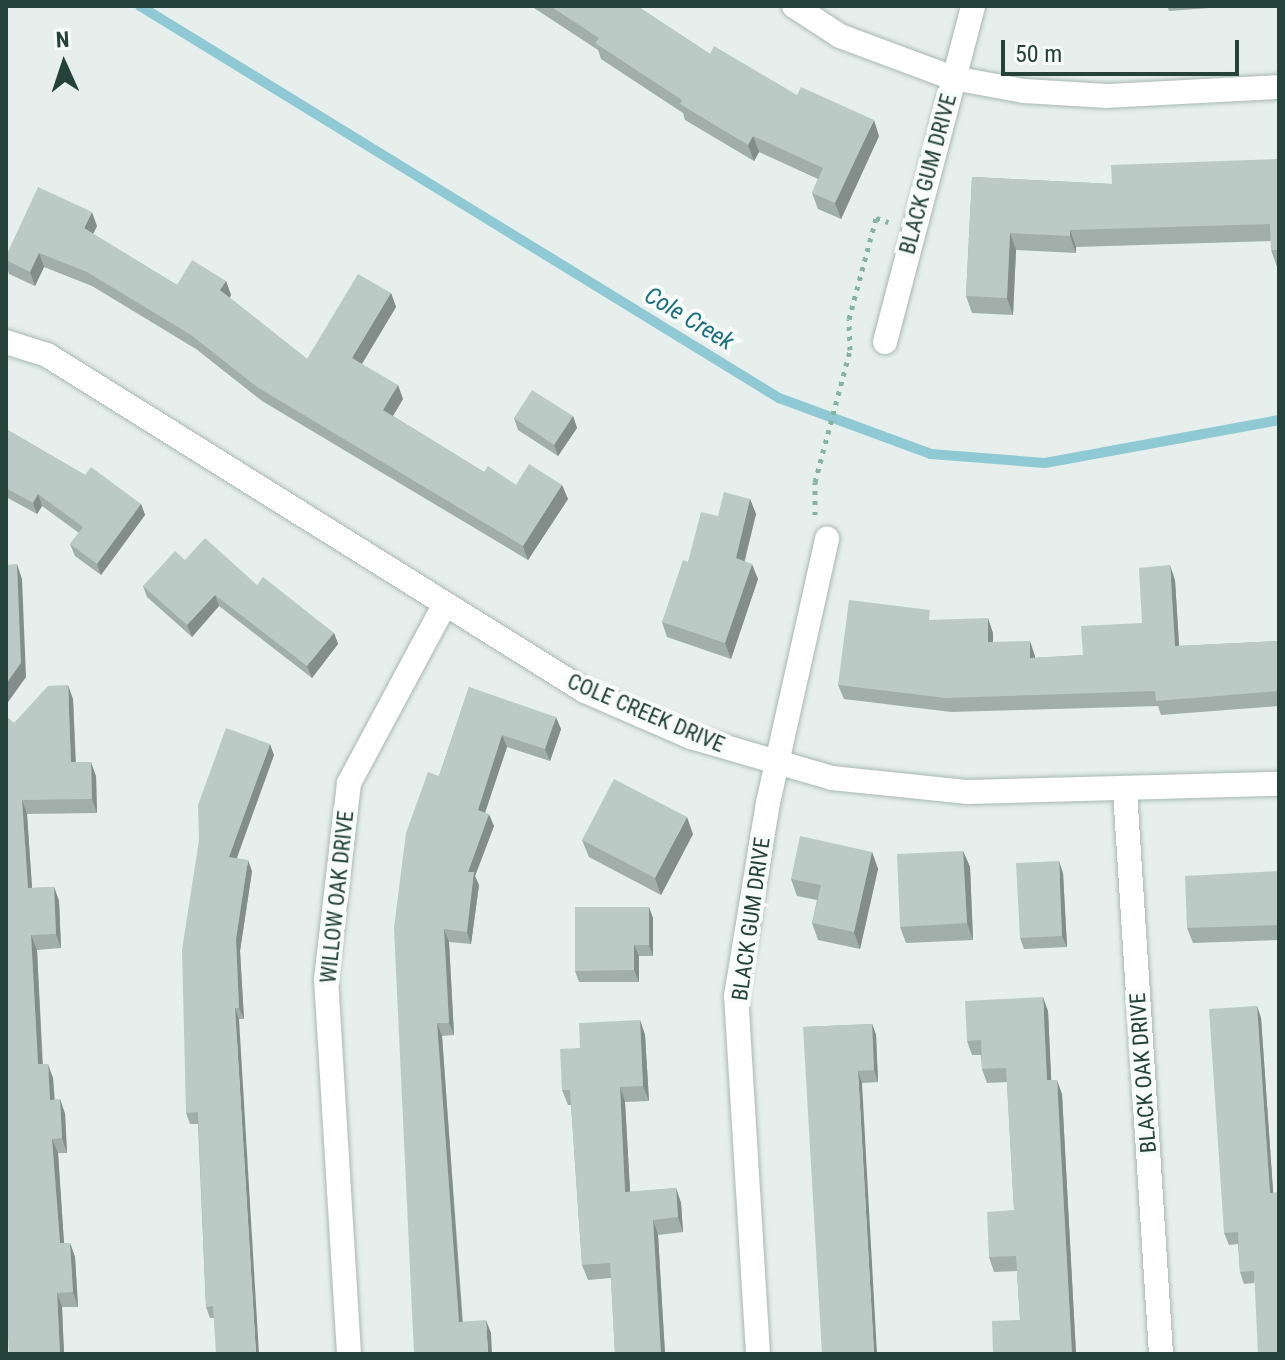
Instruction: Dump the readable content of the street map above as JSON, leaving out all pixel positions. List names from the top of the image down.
{
  "streets": {
    "street": [
      "BLACK GUM DRIVE",
      "COLE CREEK DRIVE",
      "WILLOW OAK DRIVE",
      "BLACK OAK DRIVE"
    ]
  },
  "crossings": [
    ["BLACK GUM DRIVE", "COLE CREEK DRIVE"],
    ["COLE CREEK DRIVE", "WILLOW OAK DRIVE"],
    ["COLE CREEK DRIVE", "BLACK OAK DRIVE"]
  ],
  "water": ["Cole Creek"],
  "scale_bar": "50 m",
  "north": "top"
}
